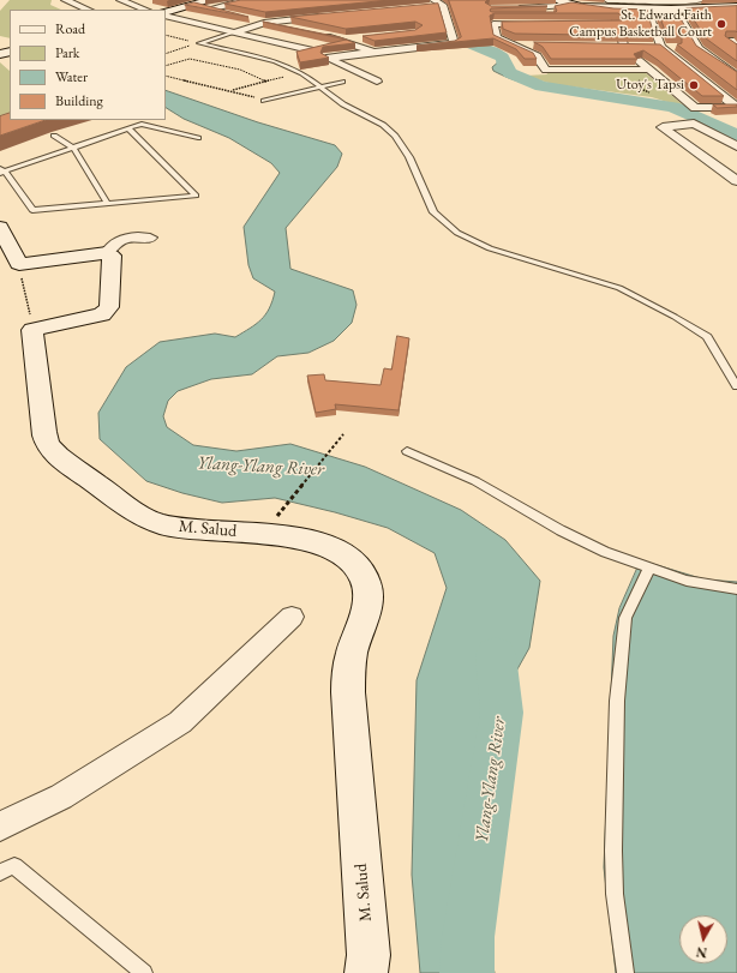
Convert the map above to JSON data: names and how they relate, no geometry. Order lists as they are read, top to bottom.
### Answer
{
  "streets": {
    "street": ["M. Salud"]
  },
  "water": ["Ylang-Ylang River"],
  "places": ["St. Edward Faith Campus Basketball Court", "Utoy's Tapsi"],
  "legend": [
    "Road",
    "Park",
    "Water",
    "Building"
  ],
  "north": "bottom"
}
